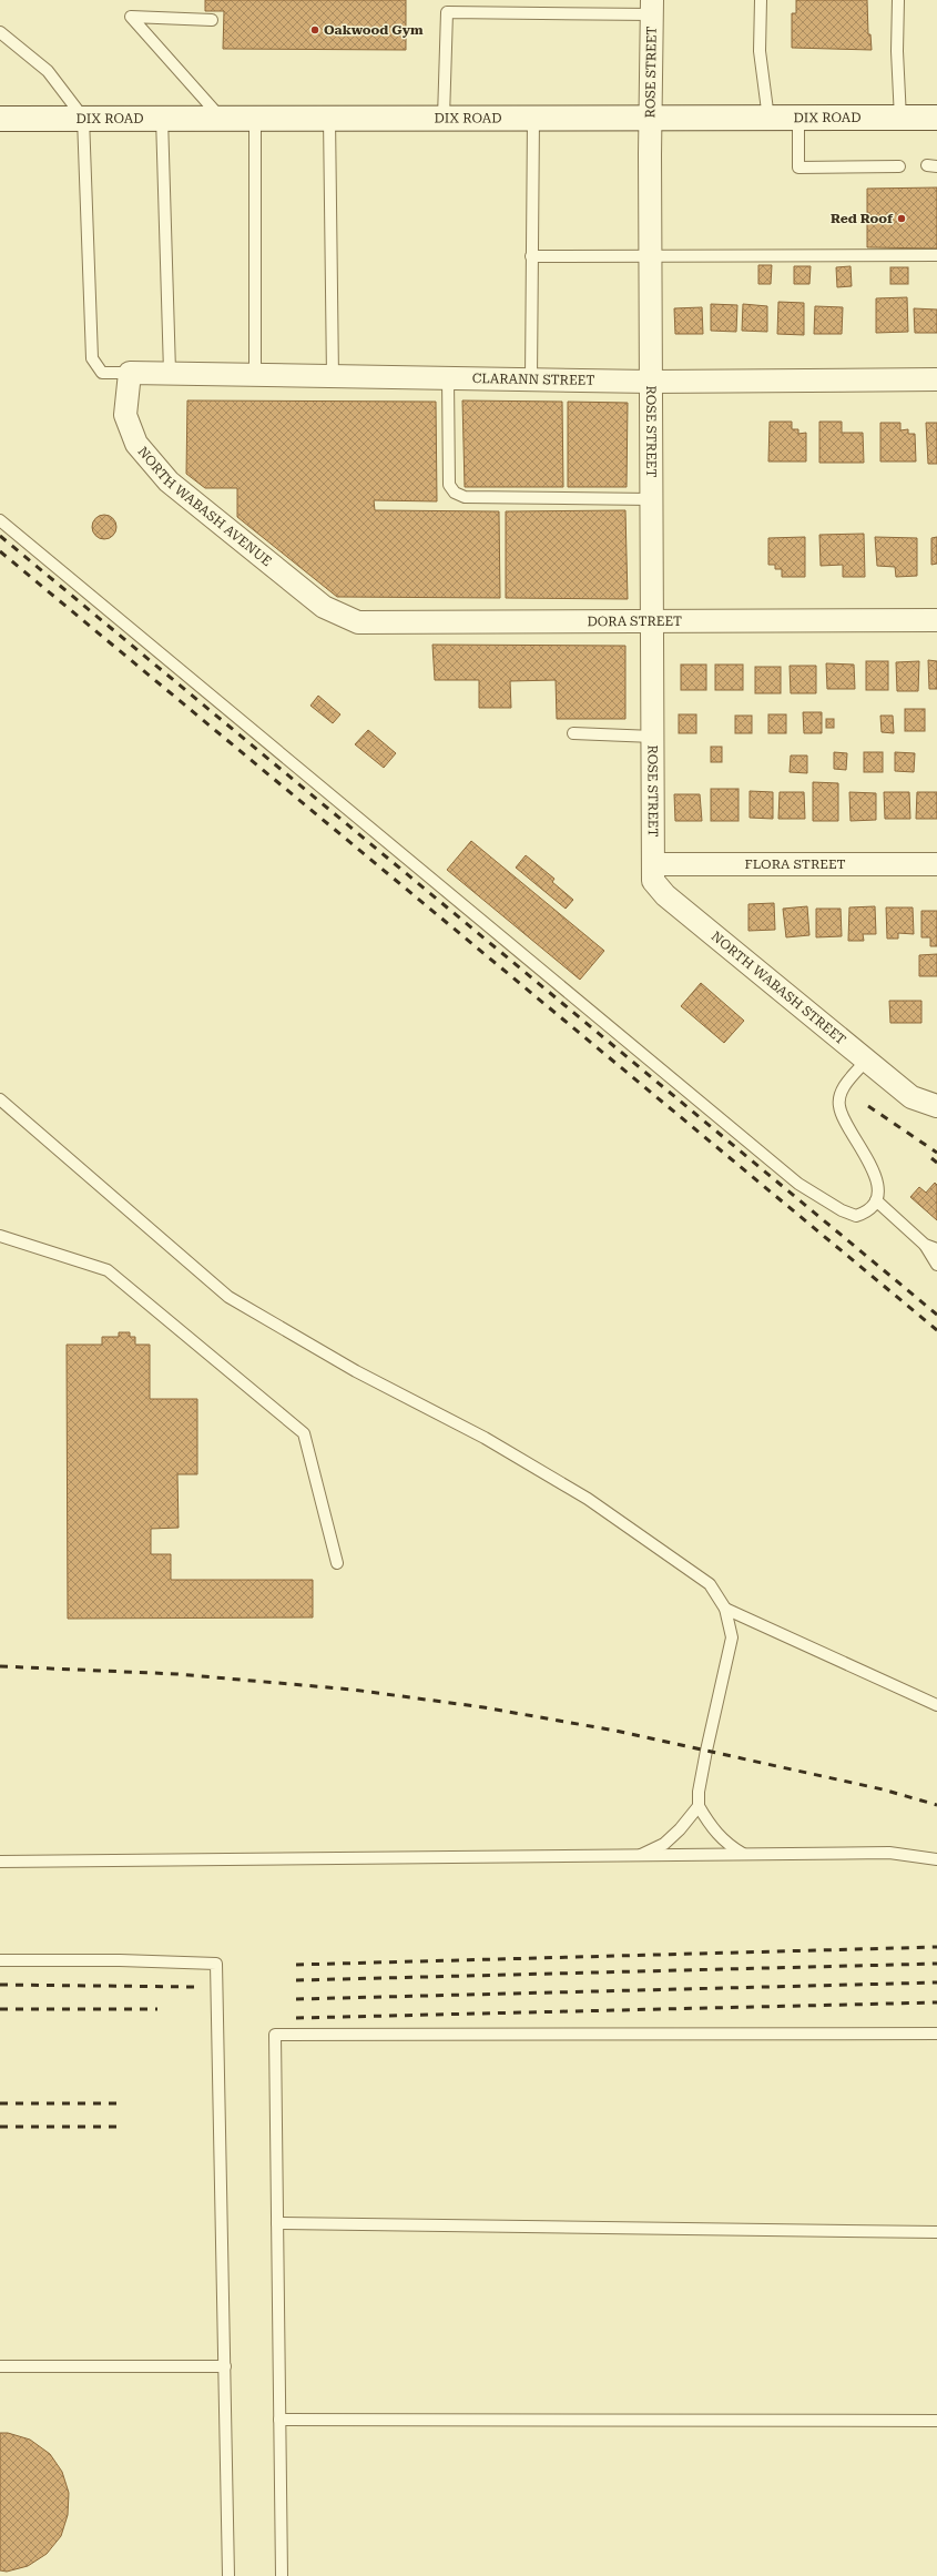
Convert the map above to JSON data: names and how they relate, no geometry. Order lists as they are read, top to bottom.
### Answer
{
  "streets": {
    "main road": ["DIX ROAD"],
    "street": [
      "ROSE STREET",
      "CLARANN STREET",
      "NORTH WABASH AVENUE",
      "DORA STREET",
      "FLORA STREET",
      "NORTH WABASH STREET"
    ]
  },
  "crossings": [
    ["ROSE STREET", "DIX ROAD"],
    ["ROSE STREET", "CLARANN STREET"],
    ["ROSE STREET", "DORA STREET"],
    ["ROSE STREET", "FLORA STREET"],
    ["ROSE STREET", "NORTH WABASH STREET"],
    ["CLARANN STREET", "NORTH WABASH AVENUE"],
    ["NORTH WABASH AVENUE", "DORA STREET"],
    ["FLORA STREET", "NORTH WABASH STREET"]
  ],
  "places": ["Oakwood Gym", "Red Roof"]
}
